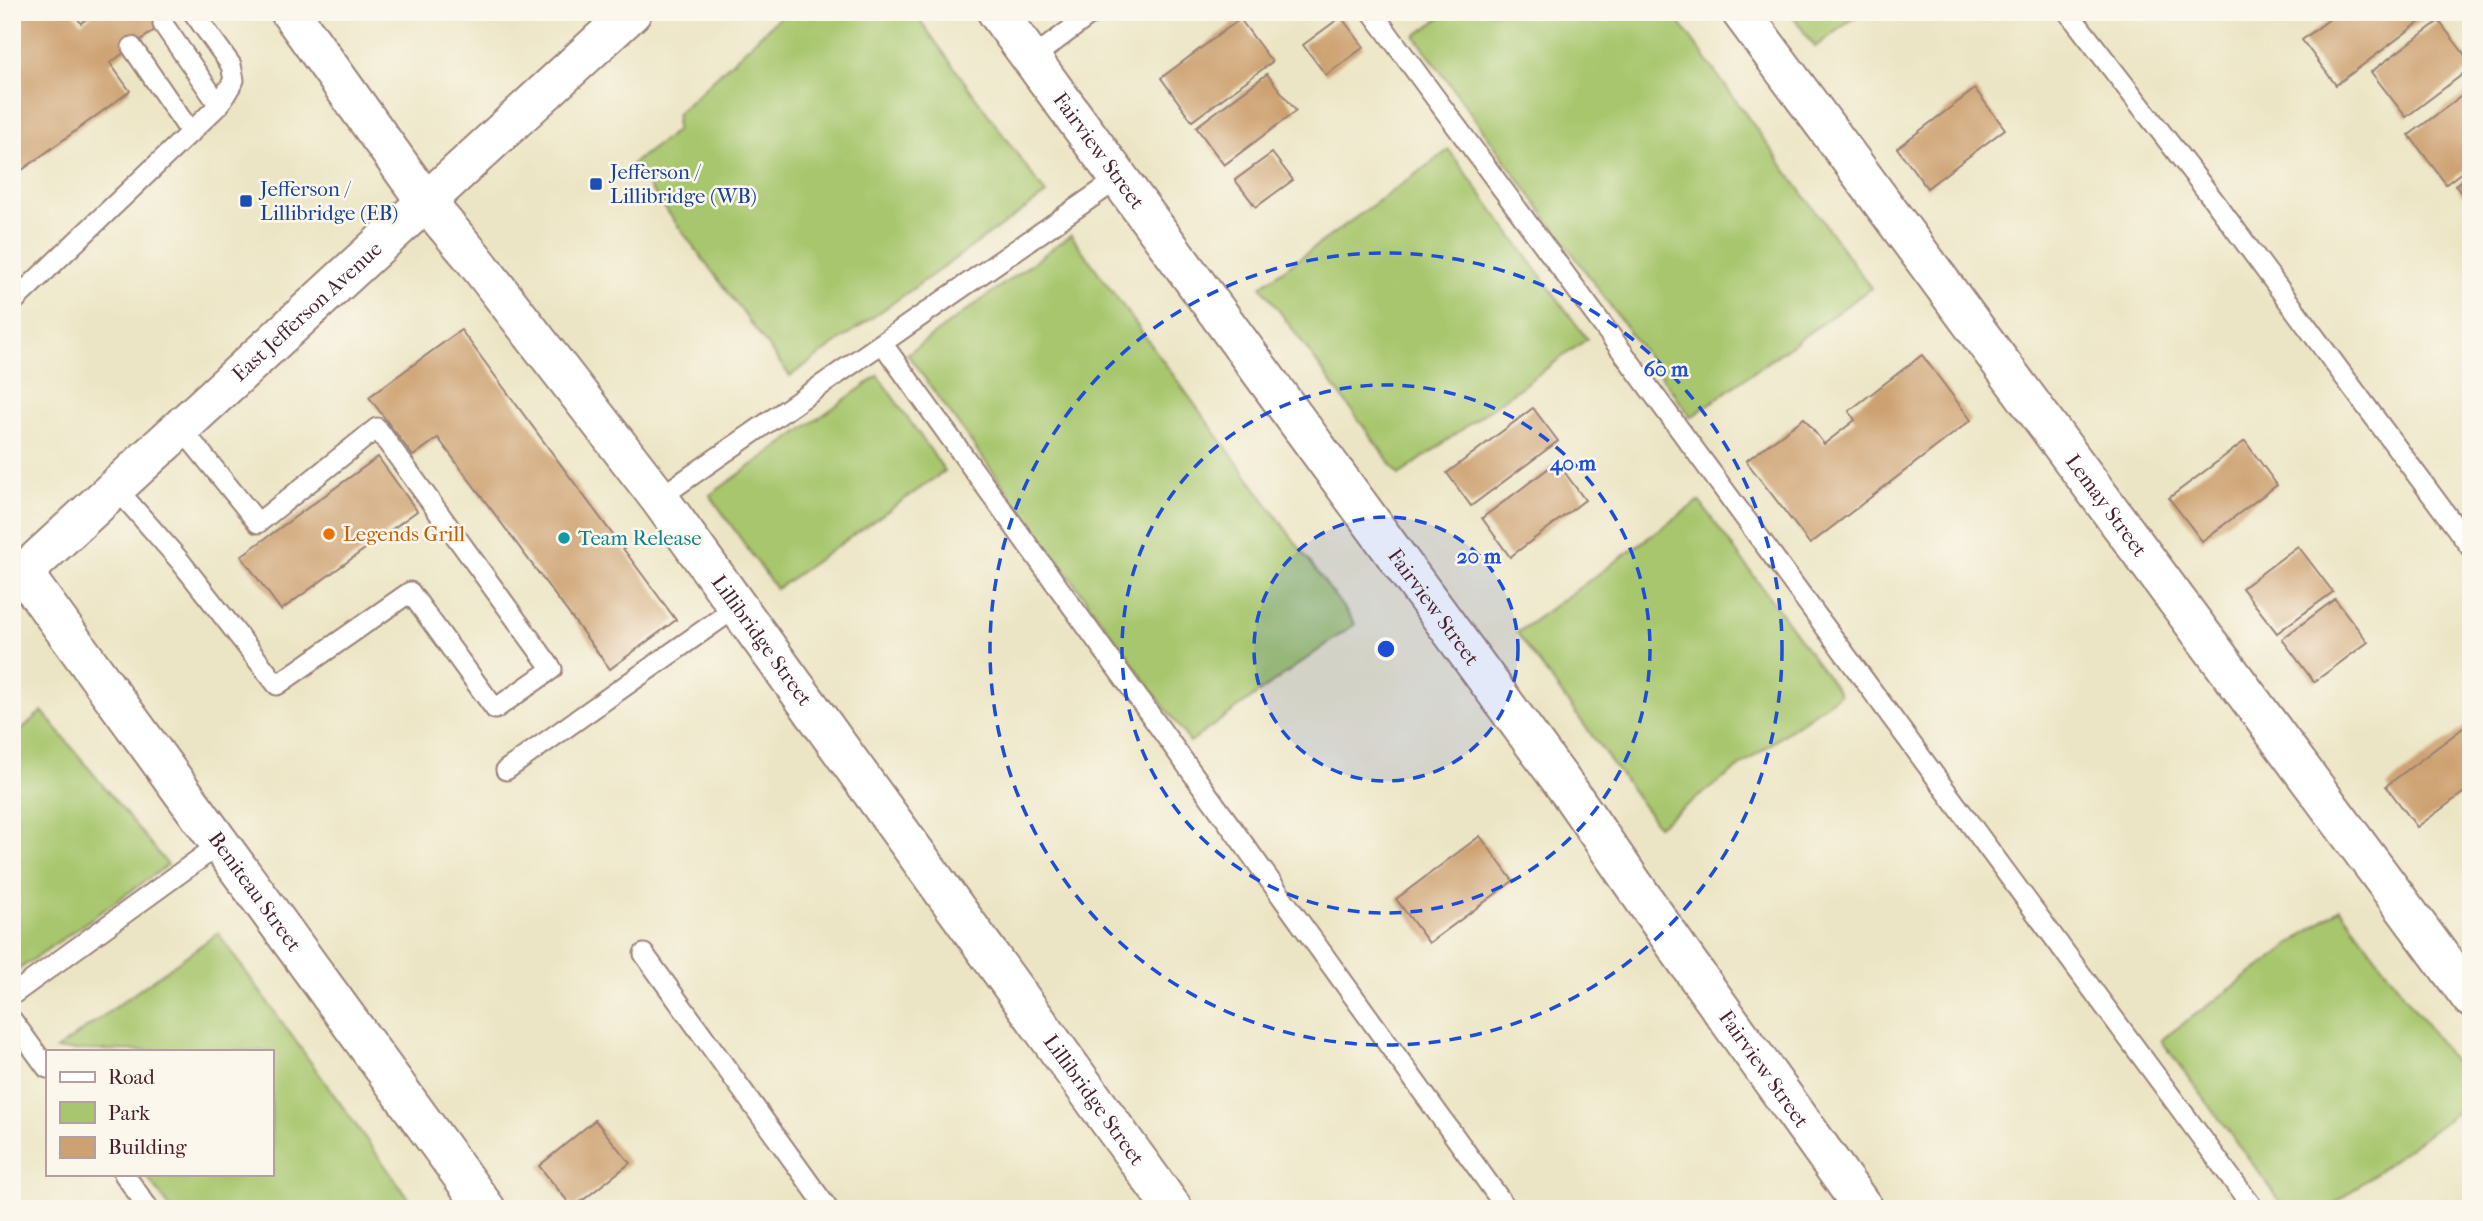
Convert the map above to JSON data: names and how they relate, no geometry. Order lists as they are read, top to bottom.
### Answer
{
  "streets": {
    "street": [
      "Fairview Street",
      "East Jefferson Avenue",
      "Lemay Street",
      "Lillibridge Street",
      "Beniteau Street"
    ]
  },
  "crossings": [
    ["East Jefferson Avenue", "Lillibridge Street"],
    ["East Jefferson Avenue", "Beniteau Street"]
  ],
  "places": {
    "transit": ["Jefferson / Lillibridge (WB)", "Jefferson / Lillibridge (EB)"],
    "other": ["Legends Grill", "Team Release"]
  },
  "legend": ["Road", "Park", "Building"],
  "rings": ["60 m", "40 m", "20 m"]
}
